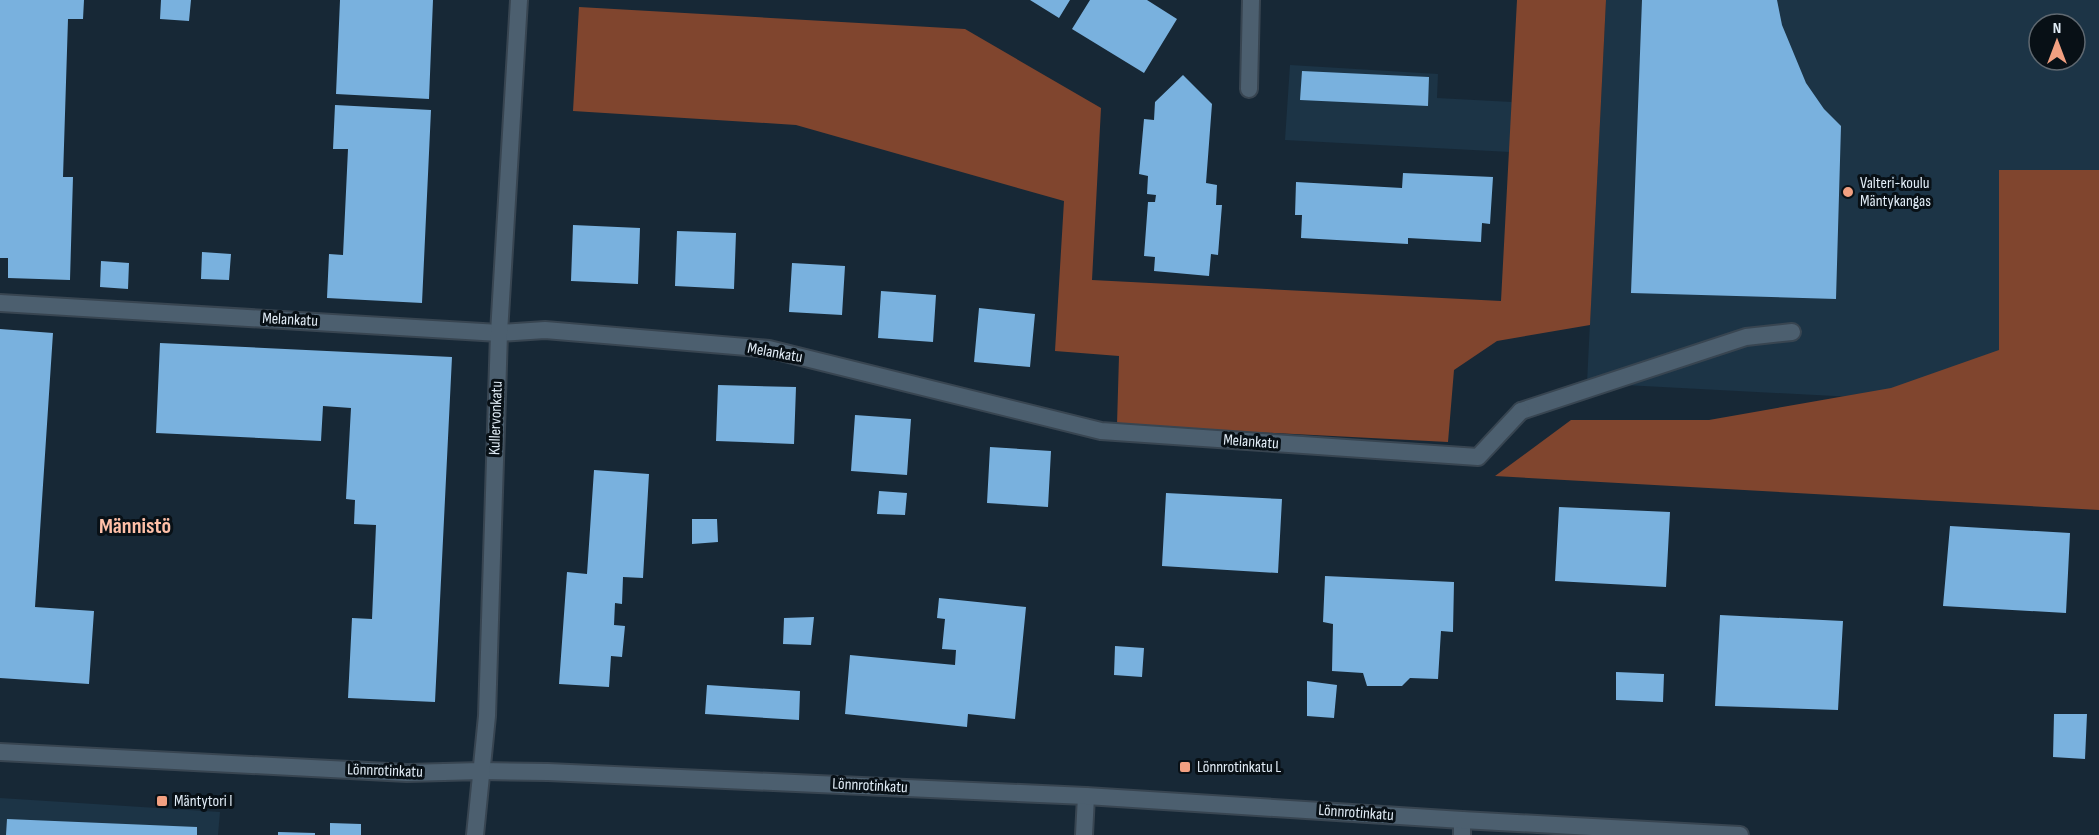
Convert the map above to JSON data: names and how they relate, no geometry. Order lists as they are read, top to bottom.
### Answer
{
  "streets": {
    "street": ["Melankatu", "Kullervonkatu", "Lönnrotinkatu"]
  },
  "crossings": [
    ["Melankatu", "Kullervonkatu"],
    ["Kullervonkatu", "Lönnrotinkatu"]
  ],
  "districts": ["Männistö"],
  "places": {
    "other": ["Valteri-koulu Mäntykangas"],
    "transit": ["Lönnrotinkatu L", "Mäntytori I"]
  },
  "north": "top"
}
